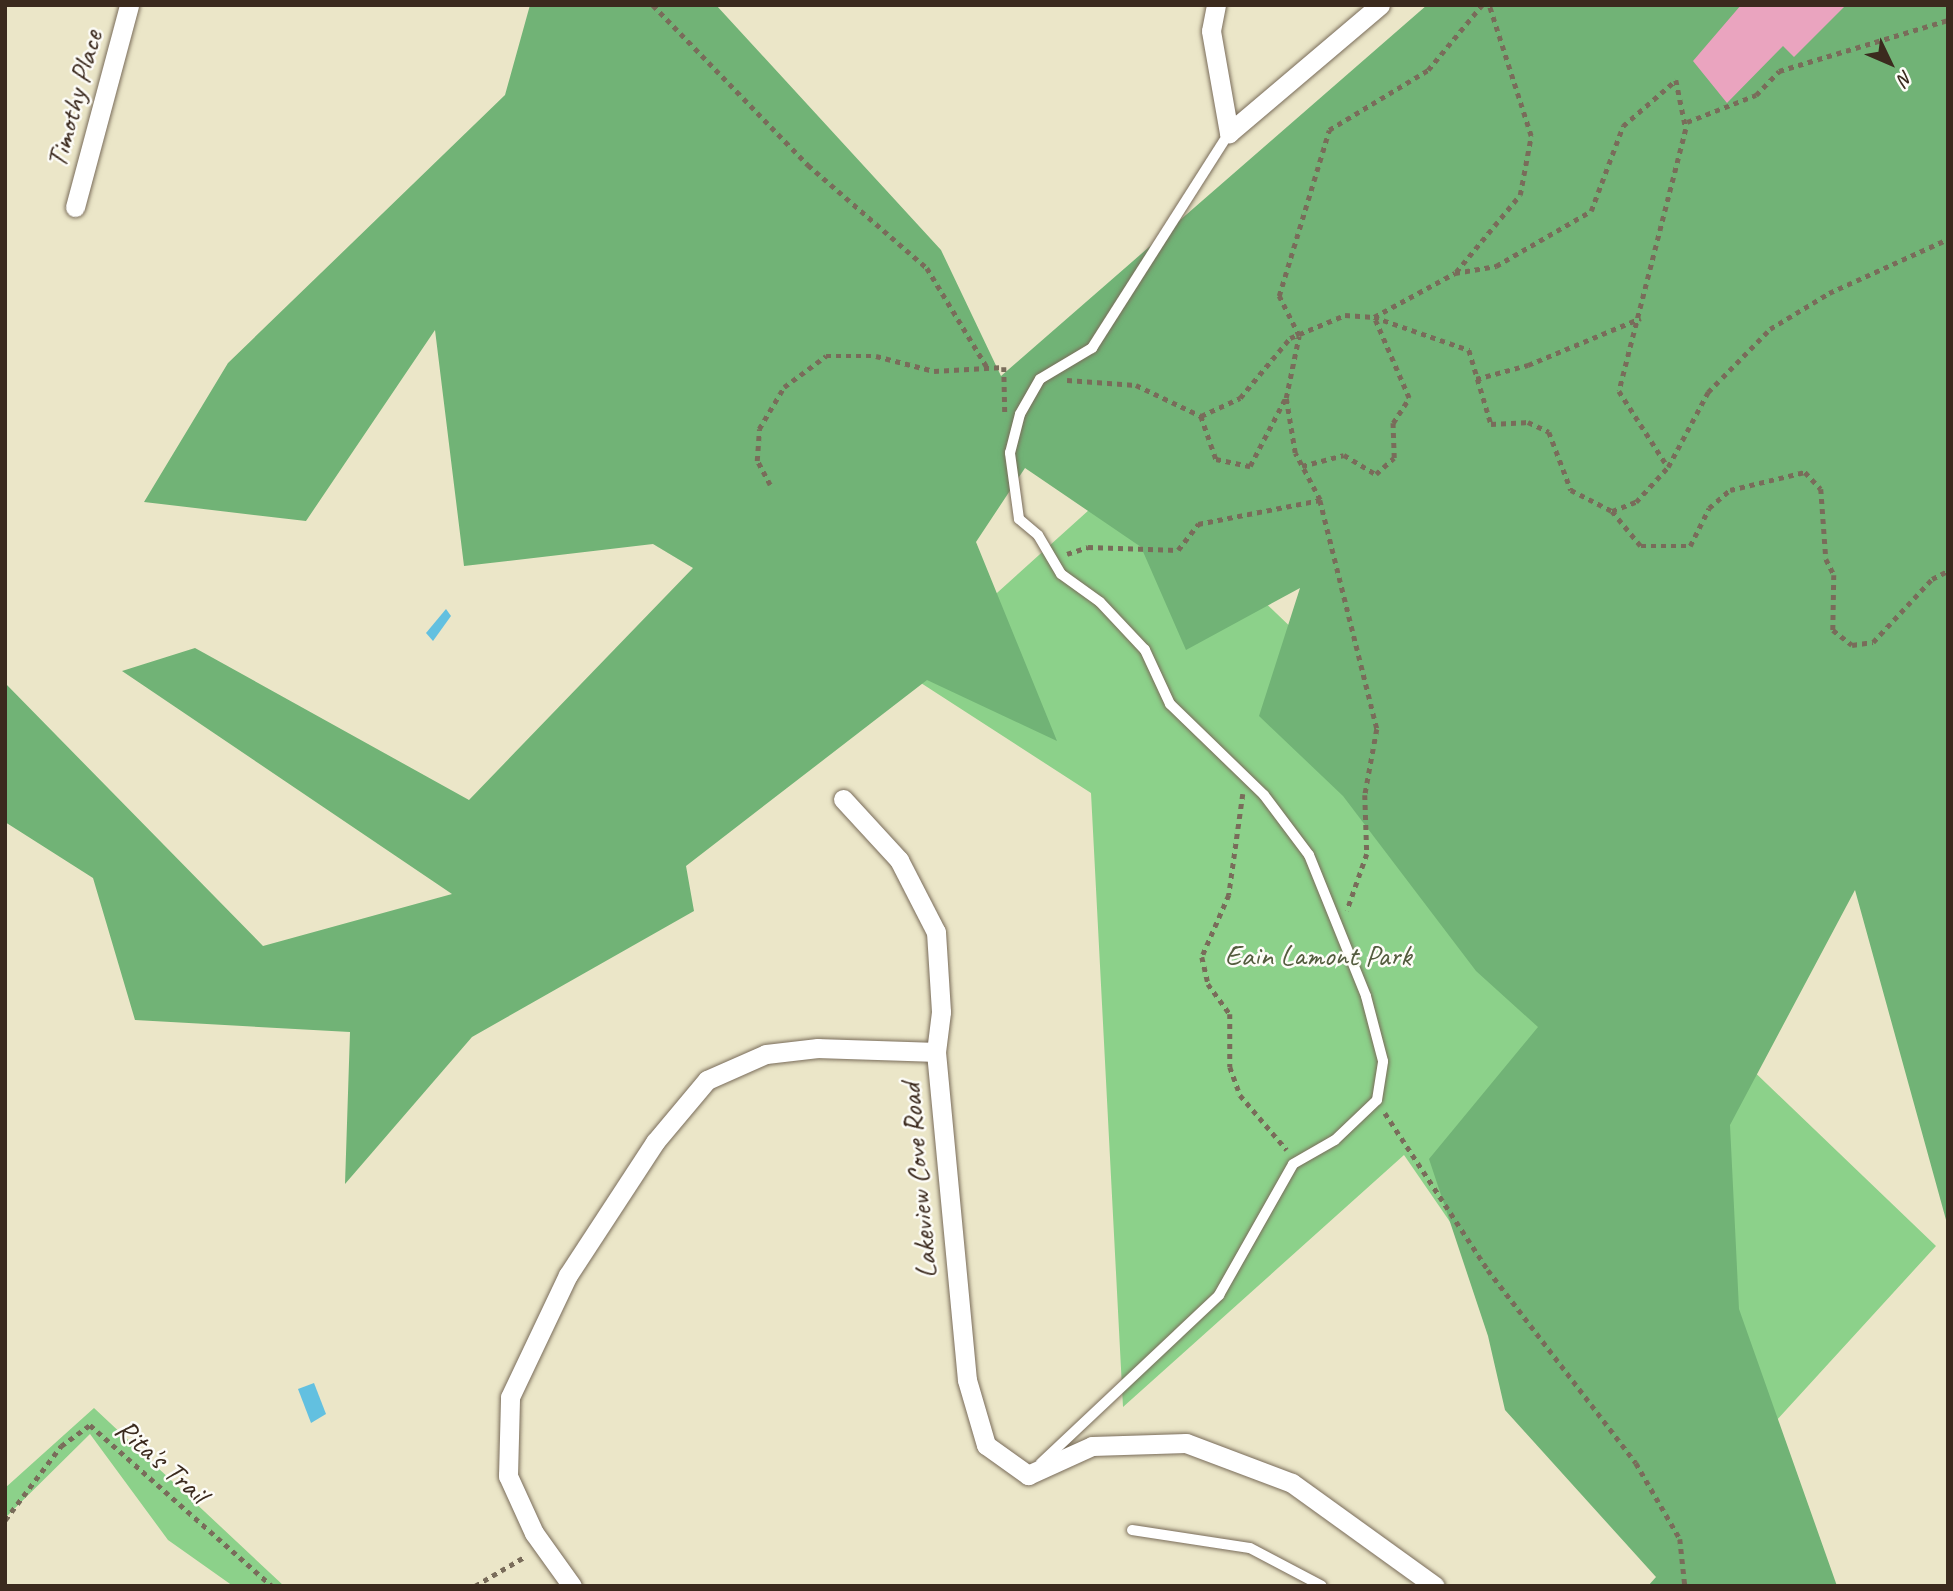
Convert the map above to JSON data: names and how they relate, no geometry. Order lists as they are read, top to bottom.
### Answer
{
  "streets": {
    "street": ["Timothy Place", "Lakeview Cove Road"],
    "path": ["Rita's Trail"]
  },
  "parks": ["Eain Lamont Park"],
  "north": "bottom right"
}
